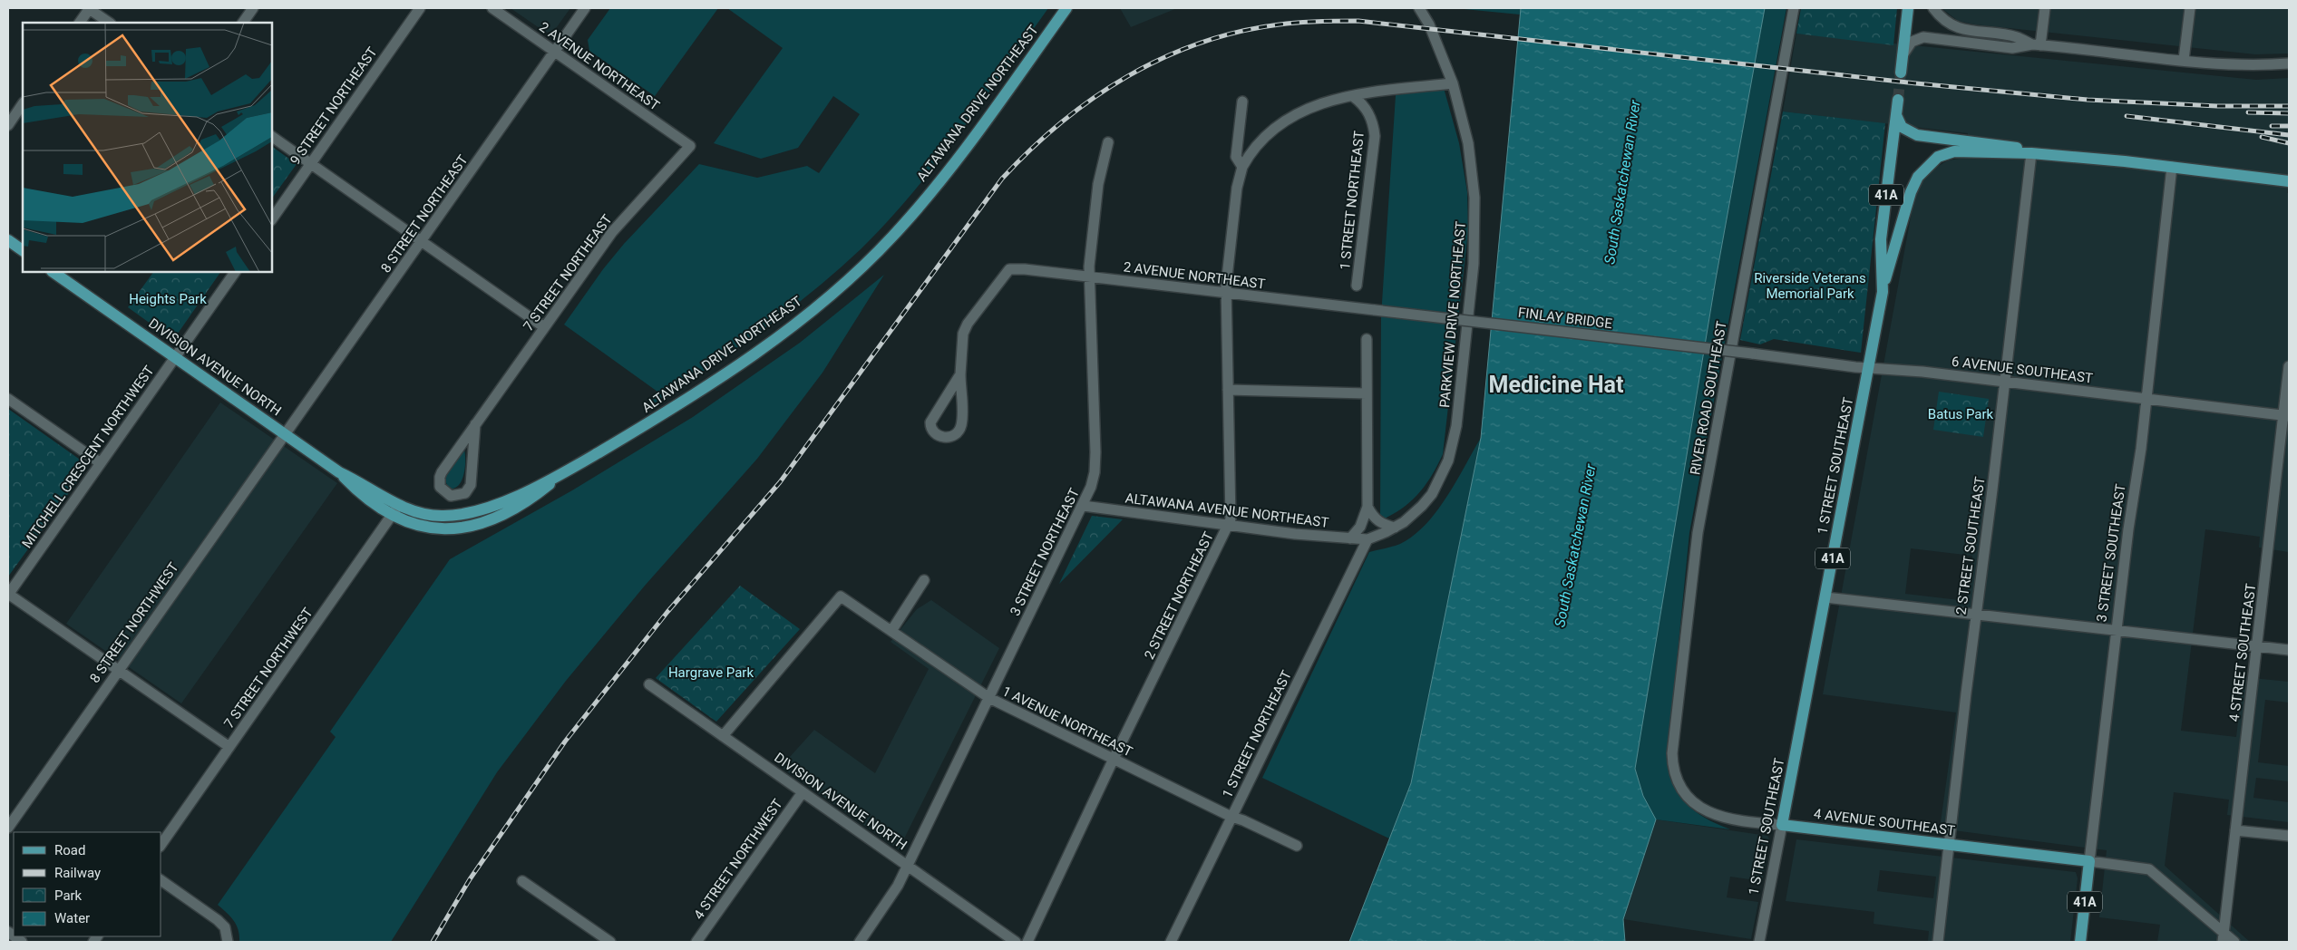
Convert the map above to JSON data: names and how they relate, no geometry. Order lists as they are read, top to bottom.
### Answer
{
  "streets": {
    "main road": [
      "ALTAWANA DRIVE NORTHEAST",
      "41A",
      "DIVISION AVENUE NORTH",
      "1 STREET SOUTHEAST",
      "3 STREET SOUTHEAST",
      "4 AVENUE SOUTHEAST"
    ],
    "street": [
      "2 AVENUE NORTHEAST",
      "9 STREET NORTHEAST",
      "1 STREET NORTHEAST",
      "8 STREET NORTHEAST",
      "7 STREET NORTHEAST",
      "PARKVIEW DRIVE NORTHEAST",
      "FINLAY BRIDGE",
      "6 AVENUE SOUTHEAST",
      "RIVER ROAD SOUTHEAST",
      "MITCHELL CRESCENT NORTHWEST",
      "ALTAWANA AVENUE NORTHEAST",
      "2 STREET SOUTHEAST",
      "3 STREET NORTHEAST",
      "2 STREET NORTHEAST",
      "8 STREET NORTHWEST",
      "4 STREET SOUTHEAST",
      "7 STREET NORTHWEST",
      "1 AVENUE NORTHEAST",
      "4 STREET NORTHWEST"
    ]
  },
  "crossings": [
    ["2 AVENUE NORTHEAST", "8 STREET NORTHEAST"],
    ["2 AVENUE NORTHEAST", "7 STREET NORTHEAST"],
    ["2 AVENUE NORTHEAST", "FINLAY BRIDGE"],
    ["2 AVENUE NORTHEAST", "3 STREET NORTHEAST"],
    ["2 AVENUE NORTHEAST", "2 STREET NORTHEAST"],
    ["ALTAWANA DRIVE NORTHEAST", "DIVISION AVENUE NORTH"],
    ["1 STREET NORTHEAST", "PARKVIEW DRIVE NORTHEAST"],
    ["1 STREET NORTHEAST", "ALTAWANA AVENUE NORTHEAST"],
    ["1 STREET NORTHEAST", "1 AVENUE NORTHEAST"],
    ["8 STREET NORTHEAST", "DIVISION AVENUE NORTH"],
    ["8 STREET NORTHEAST", "8 STREET NORTHWEST"],
    ["PARKVIEW DRIVE NORTHEAST", "ALTAWANA AVENUE NORTHEAST"],
    ["FINLAY BRIDGE", "6 AVENUE SOUTHEAST"],
    ["DIVISION AVENUE NORTH", "MITCHELL CRESCENT NORTHWEST"],
    ["DIVISION AVENUE NORTH", "3 STREET NORTHEAST"],
    ["DIVISION AVENUE NORTH", "8 STREET NORTHWEST"],
    ["DIVISION AVENUE NORTH", "7 STREET NORTHWEST"],
    ["DIVISION AVENUE NORTH", "1 AVENUE NORTHEAST"],
    ["DIVISION AVENUE NORTH", "4 STREET NORTHWEST"],
    ["6 AVENUE SOUTHEAST", "1 STREET SOUTHEAST"],
    ["6 AVENUE SOUTHEAST", "2 STREET SOUTHEAST"],
    ["6 AVENUE SOUTHEAST", "3 STREET SOUTHEAST"],
    ["6 AVENUE SOUTHEAST", "4 STREET SOUTHEAST"],
    ["RIVER ROAD SOUTHEAST", "4 AVENUE SOUTHEAST"],
    ["1 STREET SOUTHEAST", "4 AVENUE SOUTHEAST"],
    ["ALTAWANA AVENUE NORTHEAST", "3 STREET NORTHEAST"],
    ["ALTAWANA AVENUE NORTHEAST", "2 STREET NORTHEAST"],
    ["2 STREET SOUTHEAST", "4 AVENUE SOUTHEAST"],
    ["3 STREET NORTHEAST", "1 AVENUE NORTHEAST"],
    ["3 STREET SOUTHEAST", "4 AVENUE SOUTHEAST"],
    ["2 STREET NORTHEAST", "1 AVENUE NORTHEAST"]
  ],
  "districts": ["Medicine Hat"],
  "water": ["South Saskatchewan River"],
  "parks": [
    "Riverside Veterans Memorial Park",
    "Heights Park",
    "Batus Park",
    "Hargrave Park"
  ],
  "legend": [
    "Road",
    "Railway",
    "Park",
    "Water"
  ]
}
